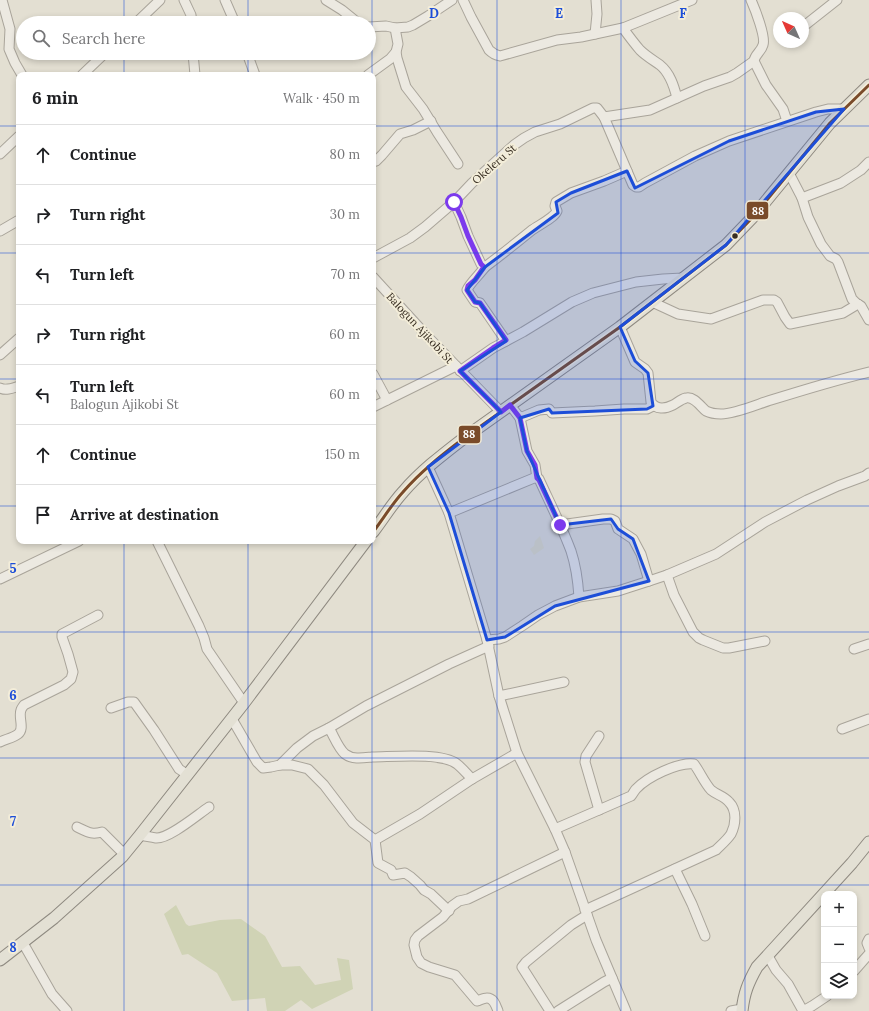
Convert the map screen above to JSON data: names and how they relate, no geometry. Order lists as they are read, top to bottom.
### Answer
{
  "streets": {
    "street": ["Okeleru St", "Balogun Ajikobi St"]
  },
  "lines": ["transit line 88"],
  "north": "top left",
  "page": {
    "search": "Search here",
    "heading": ["6 min", "Walk · 450 m"],
    "list": [
      ["Continue", "80 m"],
      ["Turn right", "30 m"],
      ["Turn left", "70 m"],
      ["Turn right", "60 m"],
      ["Turn left", "Balogun Ajikobi St", "60 m"],
      ["Continue", "150 m"],
      "Arrive at destination"
    ],
    "map_buttons": ["+", "−"]
  },
  "grid": {
    "columns": ["D", "E", "F"],
    "rows": [
      "5",
      "6",
      "7",
      "8"
    ]
  }
}
